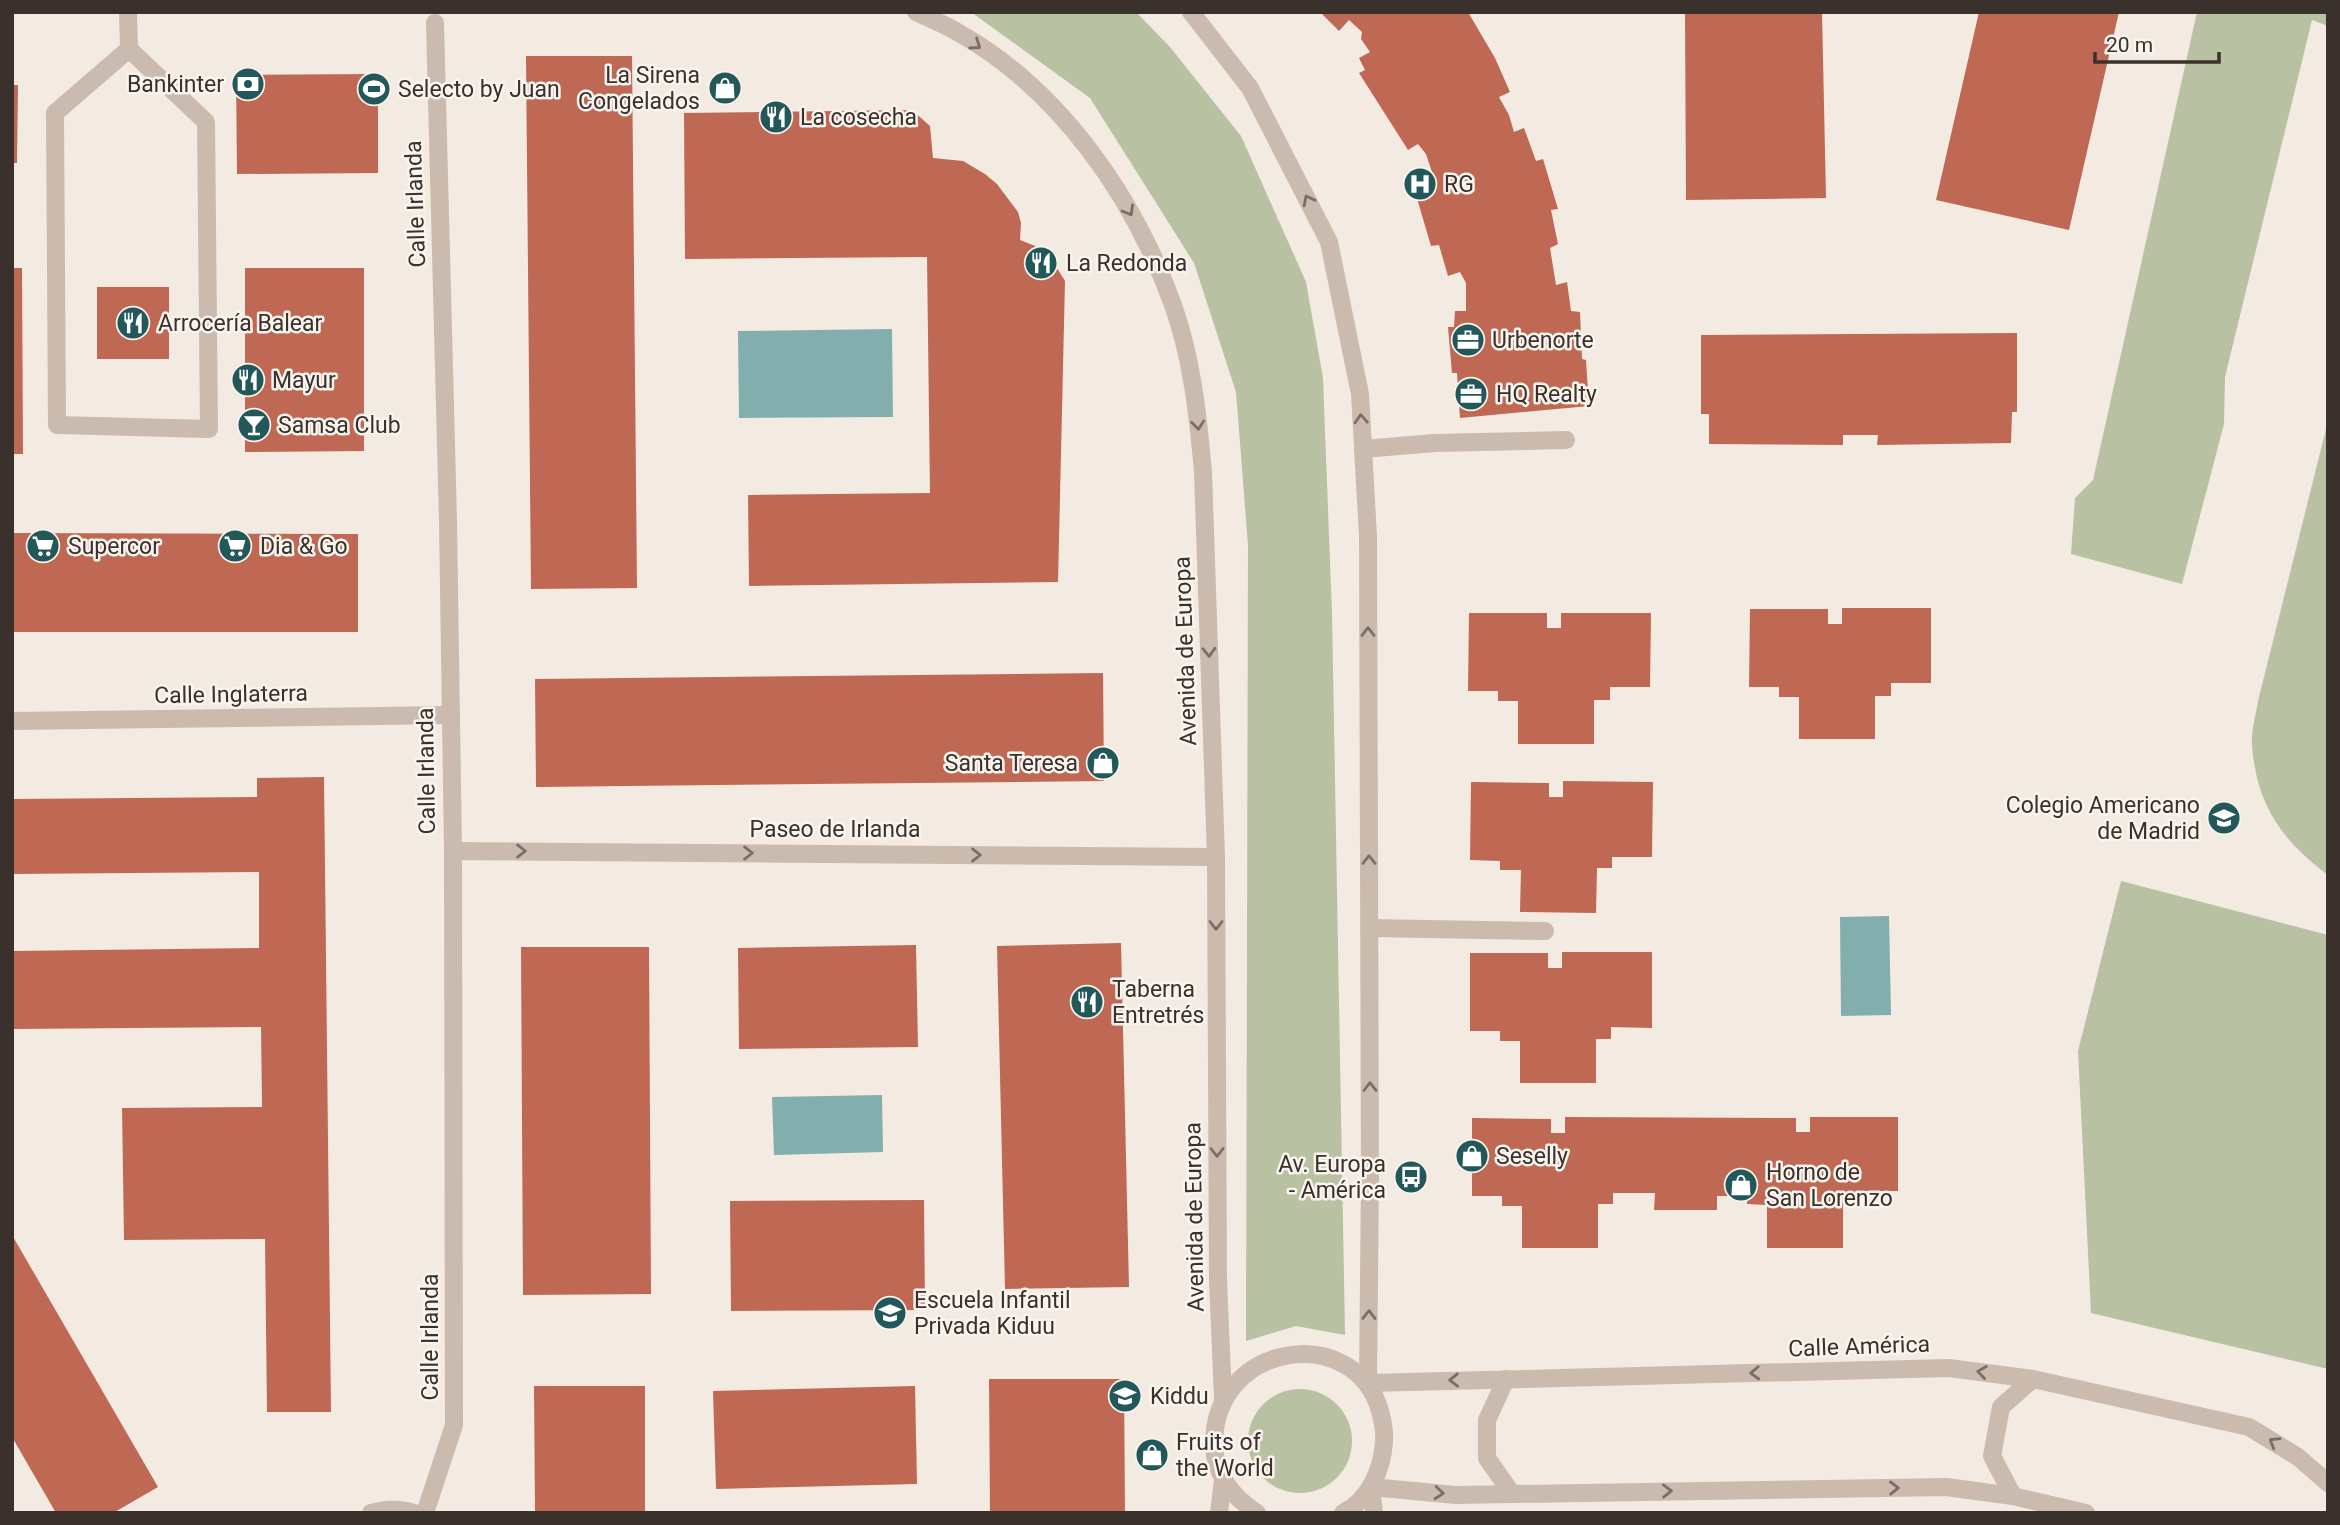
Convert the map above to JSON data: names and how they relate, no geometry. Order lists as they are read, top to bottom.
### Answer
{
  "streets": {
    "street": [
      "Calle Irlanda",
      "Avenida de Europa",
      "Calle Inglaterra",
      "Paseo de Irlanda",
      "Calle América"
    ]
  },
  "crossings": [
    ["Calle Irlanda", "Calle Inglaterra"],
    ["Calle Irlanda", "Paseo de Irlanda"],
    ["Avenida de Europa", "Paseo de Irlanda"]
  ],
  "one_way": ["Paseo de Irlanda"],
  "places": {
    "bank": ["Bankinter"],
    "shop": [
      "La Sirena Congelados",
      "Santa Teresa",
      "Seselly",
      "Horno de San Lorenzo",
      "Fruits of the World"
    ],
    "sports": ["Selecto by Juan"],
    "restaurant": [
      "La cosecha",
      "La Redonda",
      "Arrocería Balear",
      "Mayur",
      "Taberna Entretrés"
    ],
    "hospital": ["RG"],
    "office": ["Urbenorte", "HQ Realty"],
    "bar": ["Samsa Club"],
    "supermarket": ["Supercor", "Dia & Go"],
    "school or university": ["Colegio Americano de Madrid", "Escuela Infantil Privada Kiduu", "Kiddu"],
    "bus stop": ["Av. Europa - América"]
  },
  "scale_bar": "20 m"
}
